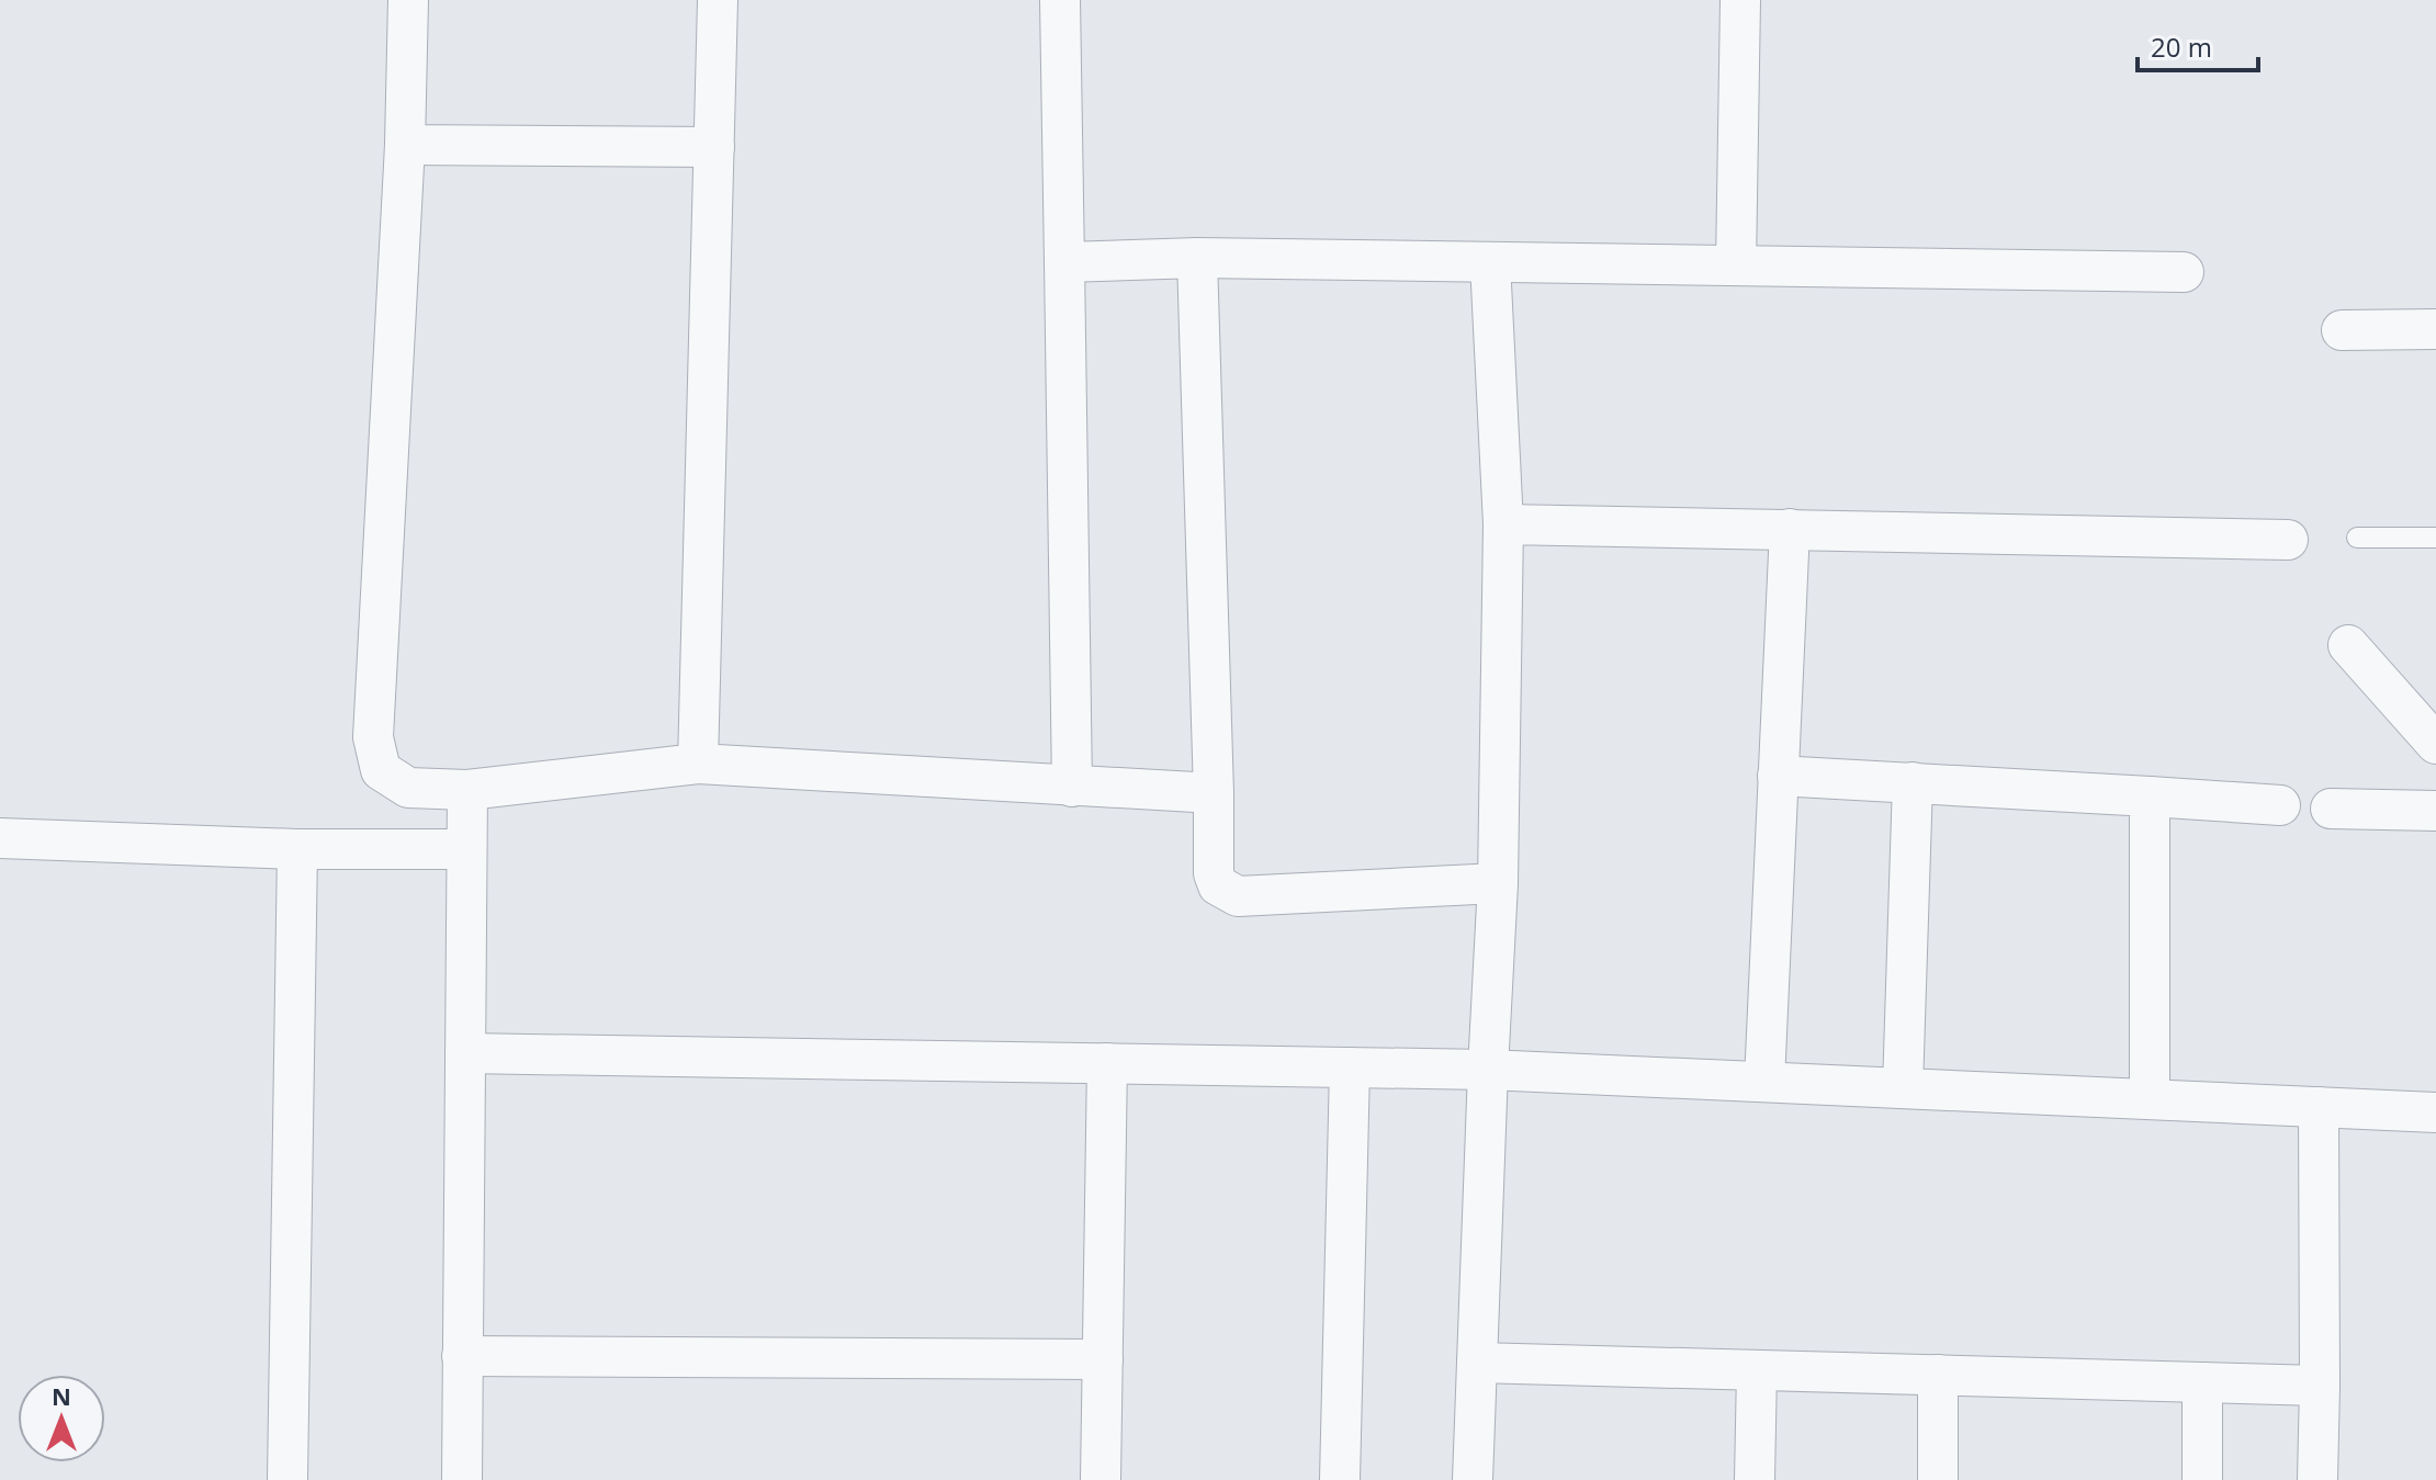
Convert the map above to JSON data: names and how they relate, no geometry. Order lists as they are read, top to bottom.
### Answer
{
  "scale_bar": "20 m",
  "north": "top"
}
